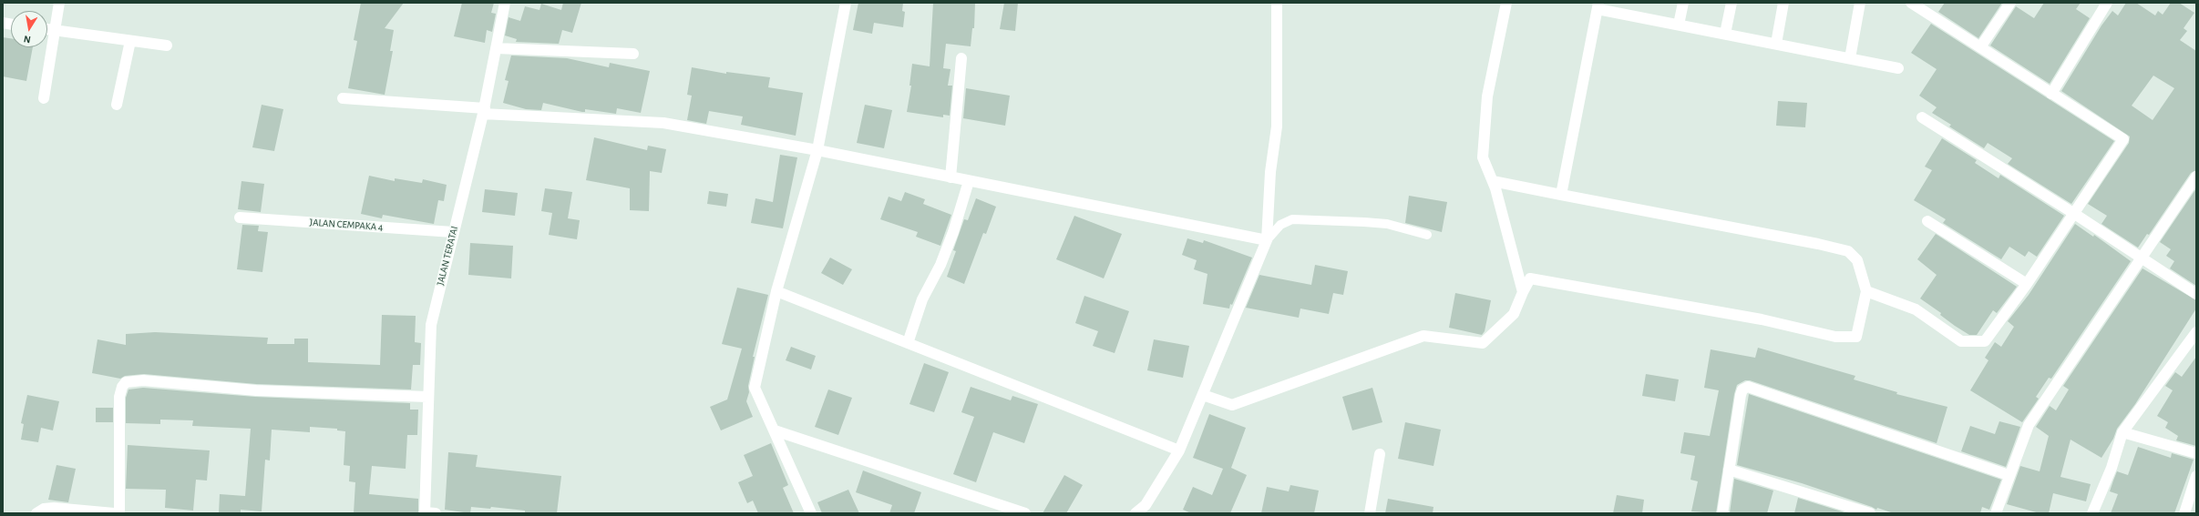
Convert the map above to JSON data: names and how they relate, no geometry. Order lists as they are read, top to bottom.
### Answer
{
  "streets": {
    "street": ["JALAN CEMPAKA 4", "JALAN TERATAI"]
  },
  "crossings": [
    ["JALAN CEMPAKA 4", "JALAN TERATAI"]
  ],
  "north": "bottom"
}
